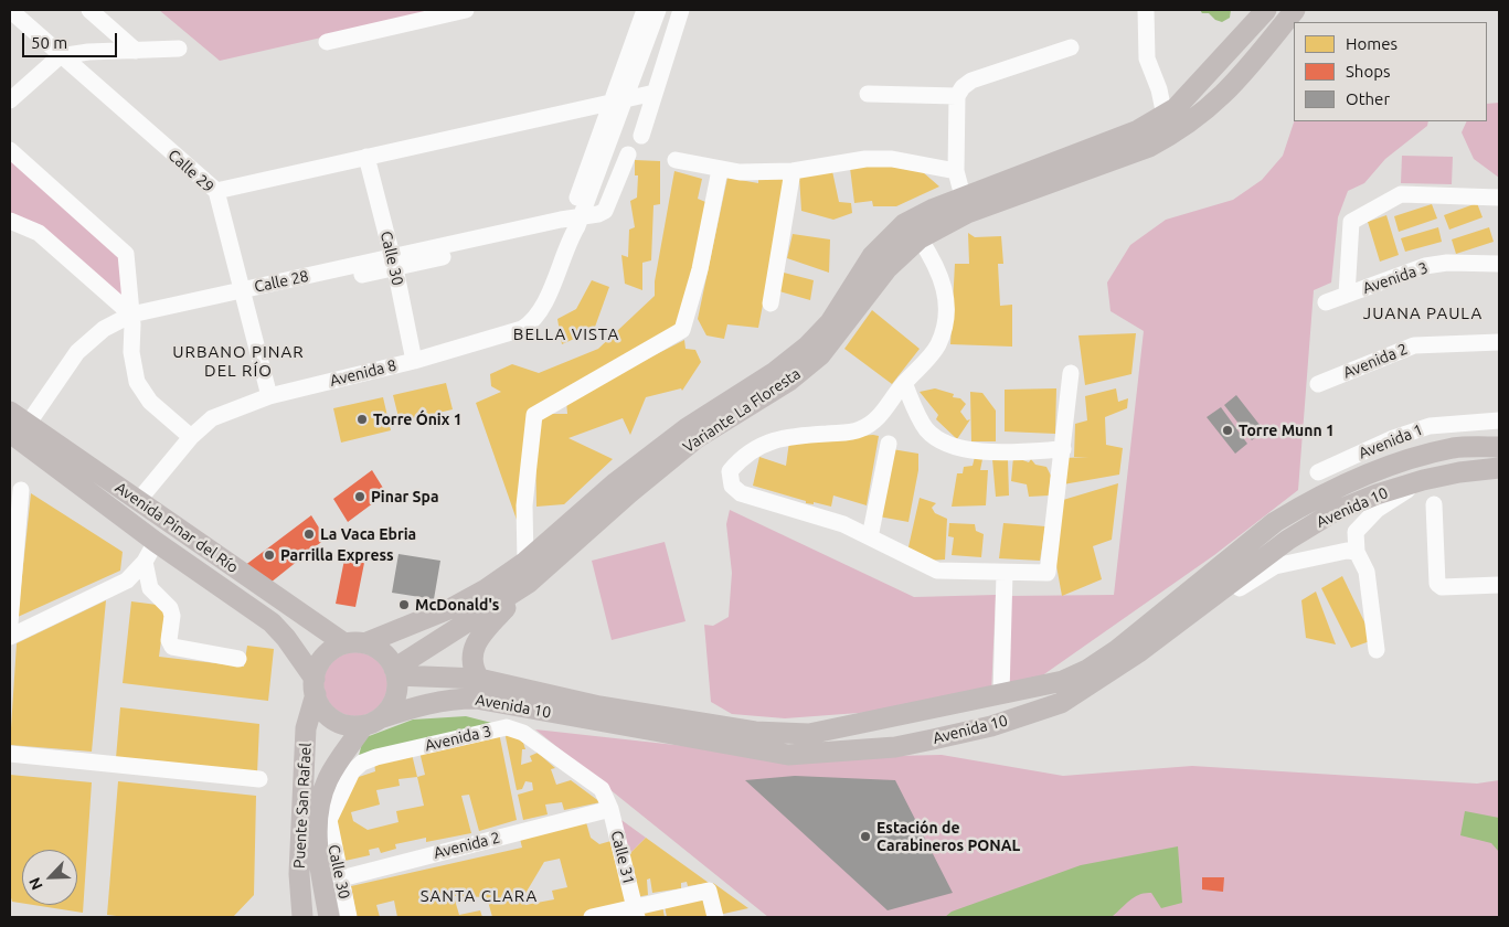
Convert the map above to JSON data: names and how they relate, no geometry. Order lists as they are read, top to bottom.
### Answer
{
  "streets": {
    "main road": [
      "Variante La Floresta",
      "Avenida 10",
      "Avenida Pinar del Río",
      "Puente San Rafael"
    ],
    "street": [
      "Calle 29",
      "Calle 30",
      "Avenida 3",
      "Calle 28",
      "Avenida 2",
      "Avenida 8",
      "Avenida 1",
      "Calle 31"
    ]
  },
  "crossings": [
    ["Calle 29", "Calle 28"],
    ["Calle 29", "Avenida 8"],
    ["Calle 30", "Avenida 3"],
    ["Calle 30", "Calle 28"],
    ["Calle 30", "Avenida 2"],
    ["Calle 30", "Avenida 8"],
    ["Calle 30", "Puente San Rafael"],
    ["Avenida 3", "Avenida 2"],
    ["Avenida 3", "Calle 31"],
    ["Calle 28", "Avenida 8"],
    ["Calle 28", "Avenida Pinar del Río"],
    ["Avenida 2", "Puente San Rafael"],
    ["Avenida 2", "Calle 31"],
    ["Avenida 8", "Avenida Pinar del Río"],
    ["Variante La Floresta", "Avenida 10"],
    ["Variante La Floresta", "Avenida Pinar del Río"],
    ["Variante La Floresta", "Puente San Rafael"],
    ["Avenida 10", "Avenida Pinar del Río"],
    ["Avenida 10", "Puente San Rafael"],
    ["Avenida Pinar del Río", "Puente San Rafael"]
  ],
  "districts": [
    "JUANA PAULA",
    "BELLA VISTA",
    "URBANO PINAR DEL RÍO",
    "SANTA CLARA"
  ],
  "places": [
    "Torre Ónix 1",
    "Torre Munn 1",
    "Pinar Spa",
    "La Vaca Ebria",
    "Parrilla Express",
    "McDonald's",
    "Estación de Carabineros PONAL"
  ],
  "legend": ["Homes", "Shops", "Other"],
  "scale_bar": "50 m",
  "north": "bottom left"
}
